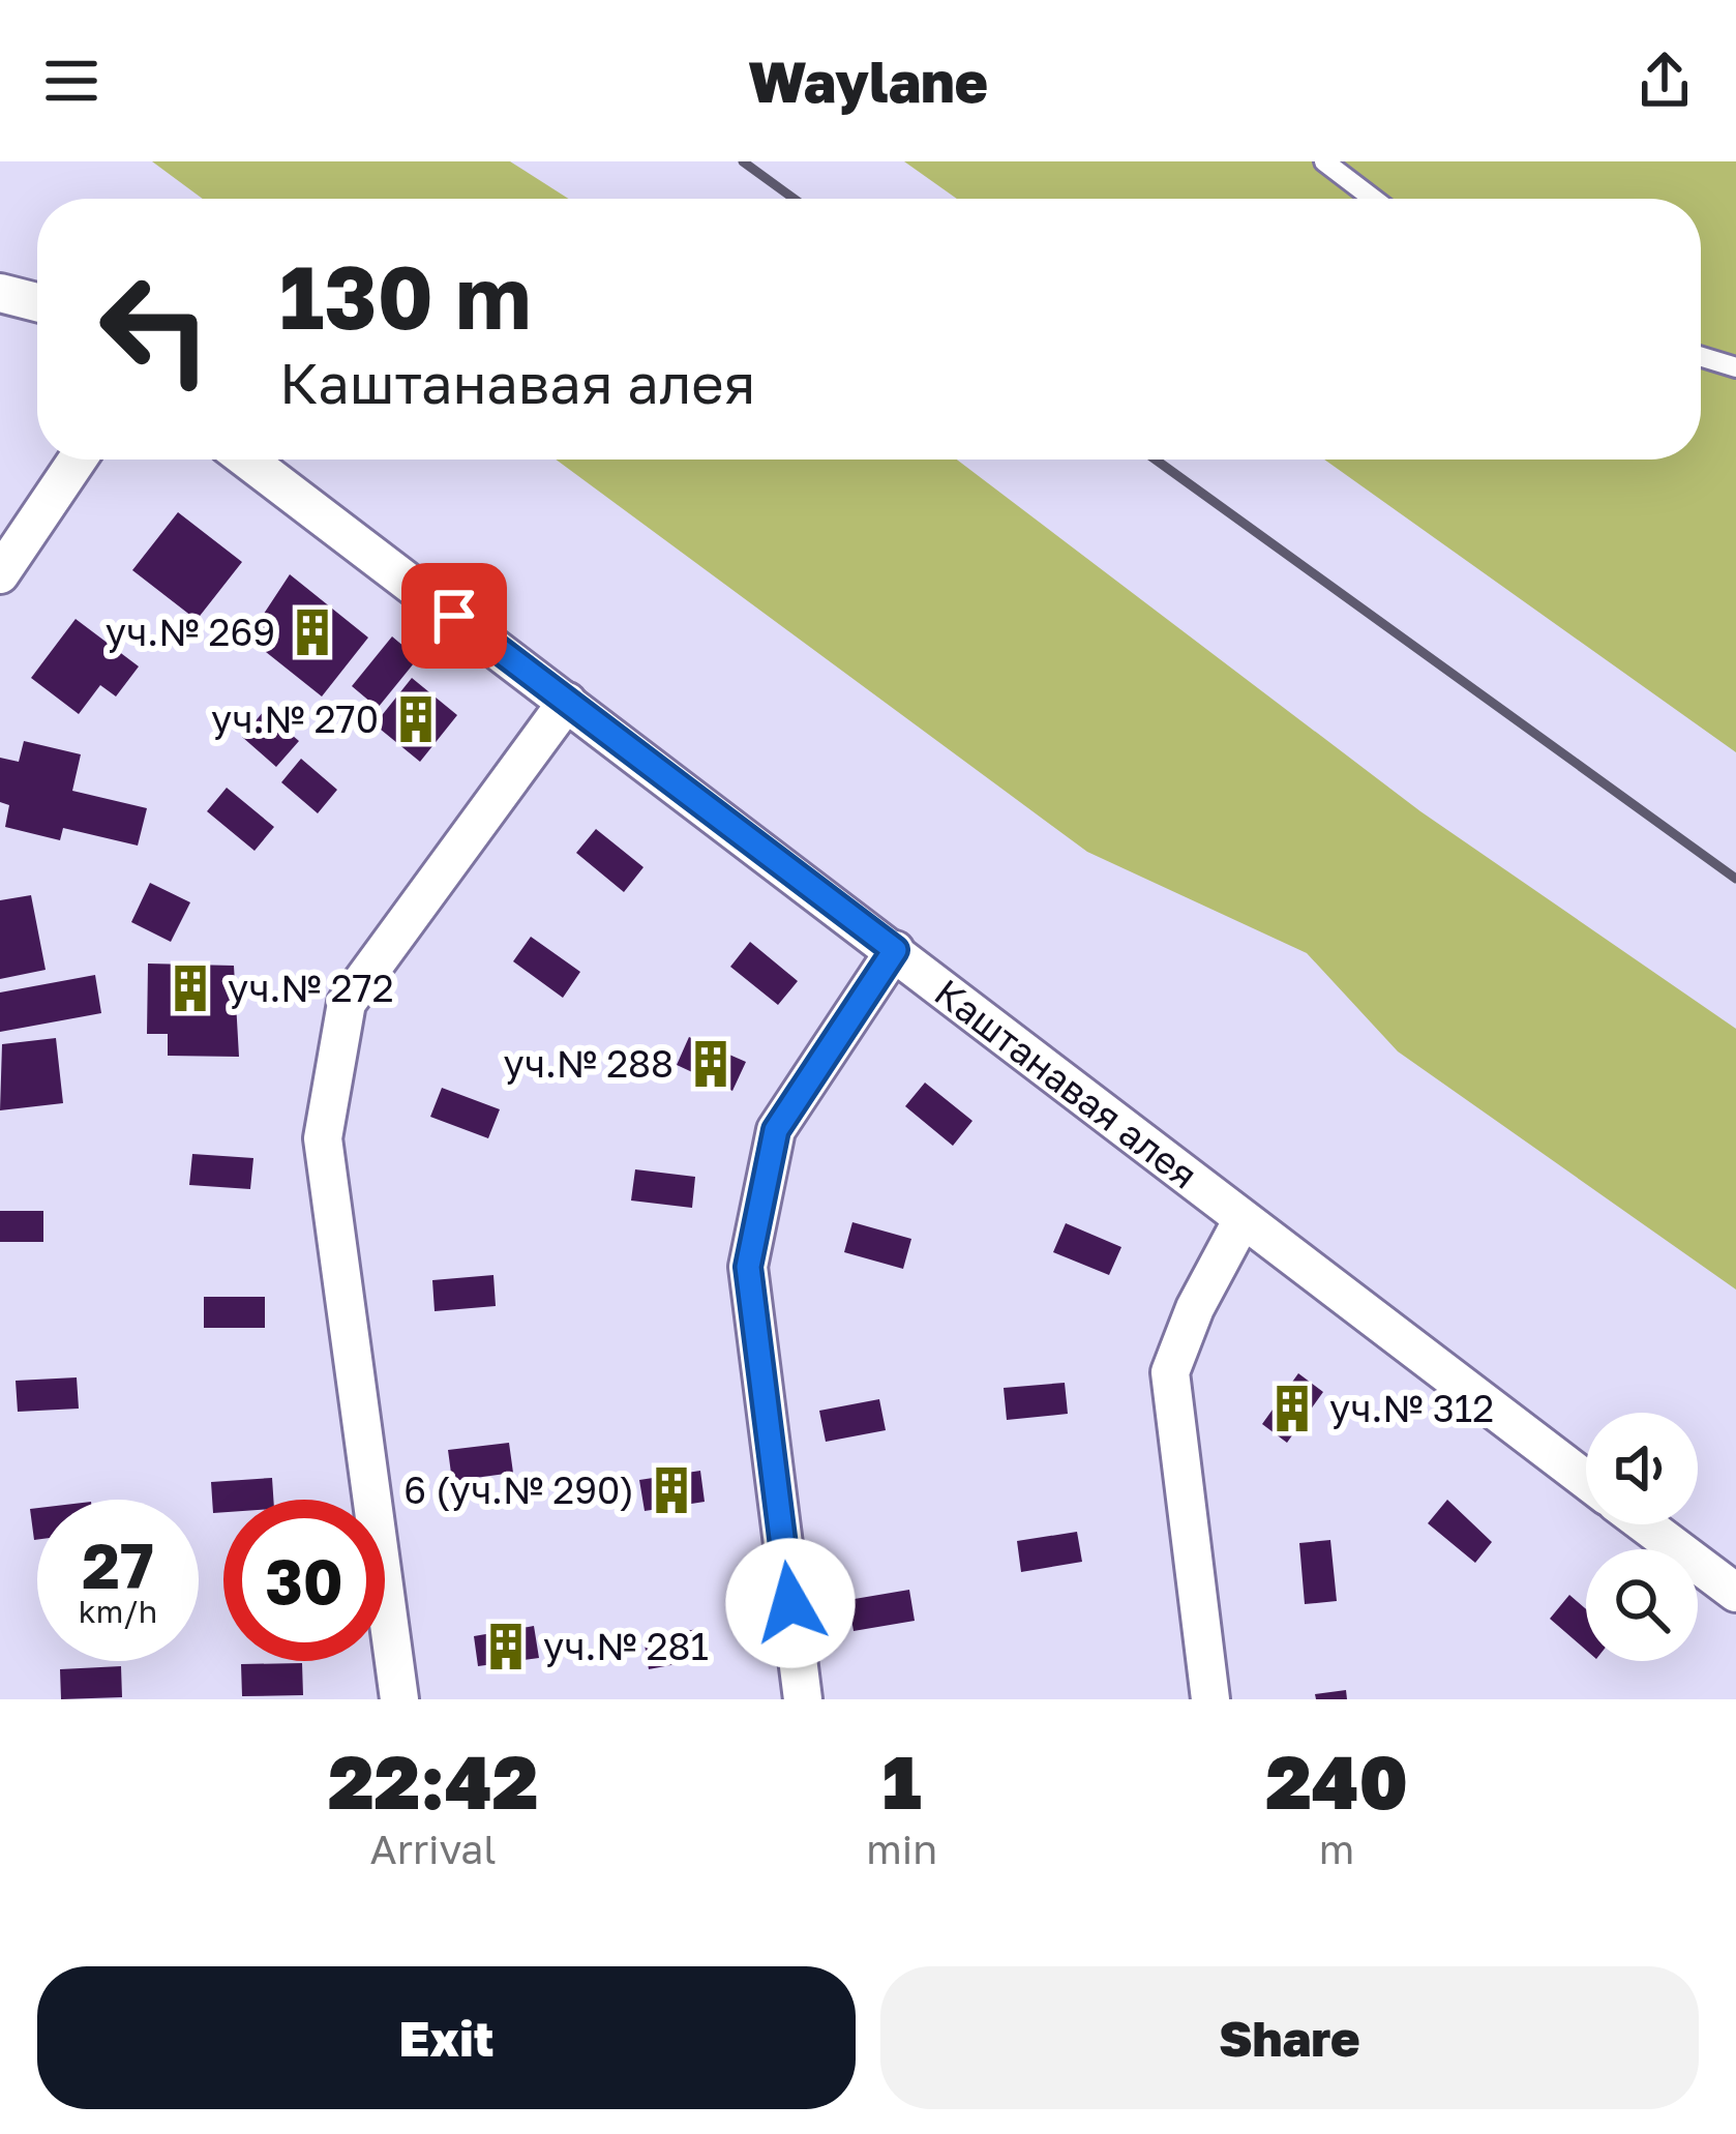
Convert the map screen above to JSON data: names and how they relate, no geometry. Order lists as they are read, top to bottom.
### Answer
{
  "streets": {
    "street": ["Каштанавая алея"]
  },
  "places": {
    "building": [
      "уч.№ 269",
      "уч.№ 270",
      "уч.№ 272",
      "уч.№ 288",
      "уч.№ 312",
      "6 (уч.№ 290)",
      "уч.№ 281"
    ]
  },
  "page": {
    "header": "Waylane",
    "turn": ["130 m", "Каштанавая алея"],
    "speed": "27 km/h",
    "limit": "30",
    "eta": [
      "22:42",
      "Arrival",
      "1",
      "min",
      "240",
      "m"
    ],
    "buttons": ["Exit", "Share"]
  }
}
